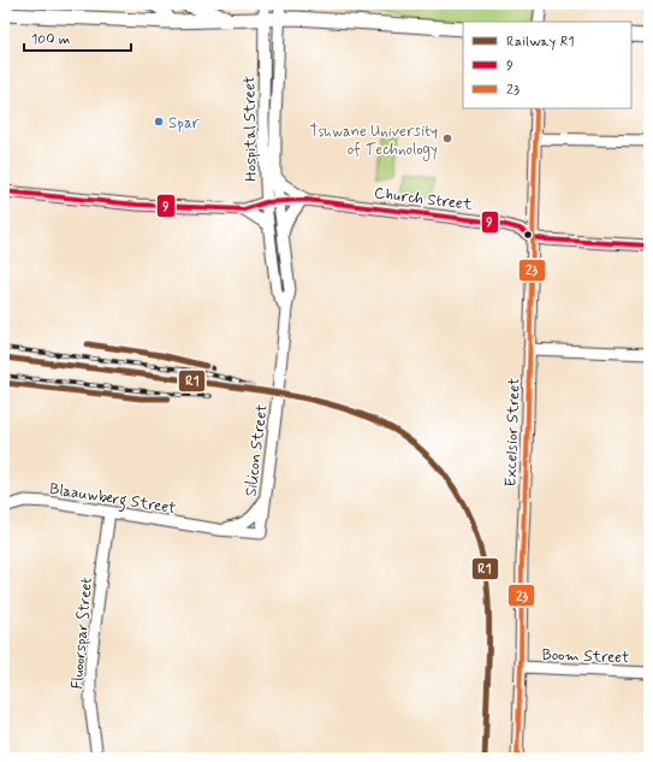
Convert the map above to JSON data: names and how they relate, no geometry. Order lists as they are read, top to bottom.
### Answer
{
  "streets": {
    "street": [
      "Hospital Street",
      "Church Street",
      "Excelsior Street",
      "Silicon Street",
      "Blaauwberg Street",
      "Fluoorspar Street",
      "Boom Street"
    ]
  },
  "crossings": [
    ["Hospital Street", "Church Street"],
    ["Hospital Street", "Silicon Street"],
    ["Church Street", "Excelsior Street"],
    ["Excelsior Street", "Boom Street"],
    ["Silicon Street", "Blaauwberg Street"],
    ["Blaauwberg Street", "Fluoorspar Street"]
  ],
  "places": ["Spar", "Tshwane University of Technology"],
  "lines": ["transit line 23", "transit line 9", "rail line R1"],
  "legend": ["Railway R1", "9", "23"],
  "scale_bar": "100 m"
}
